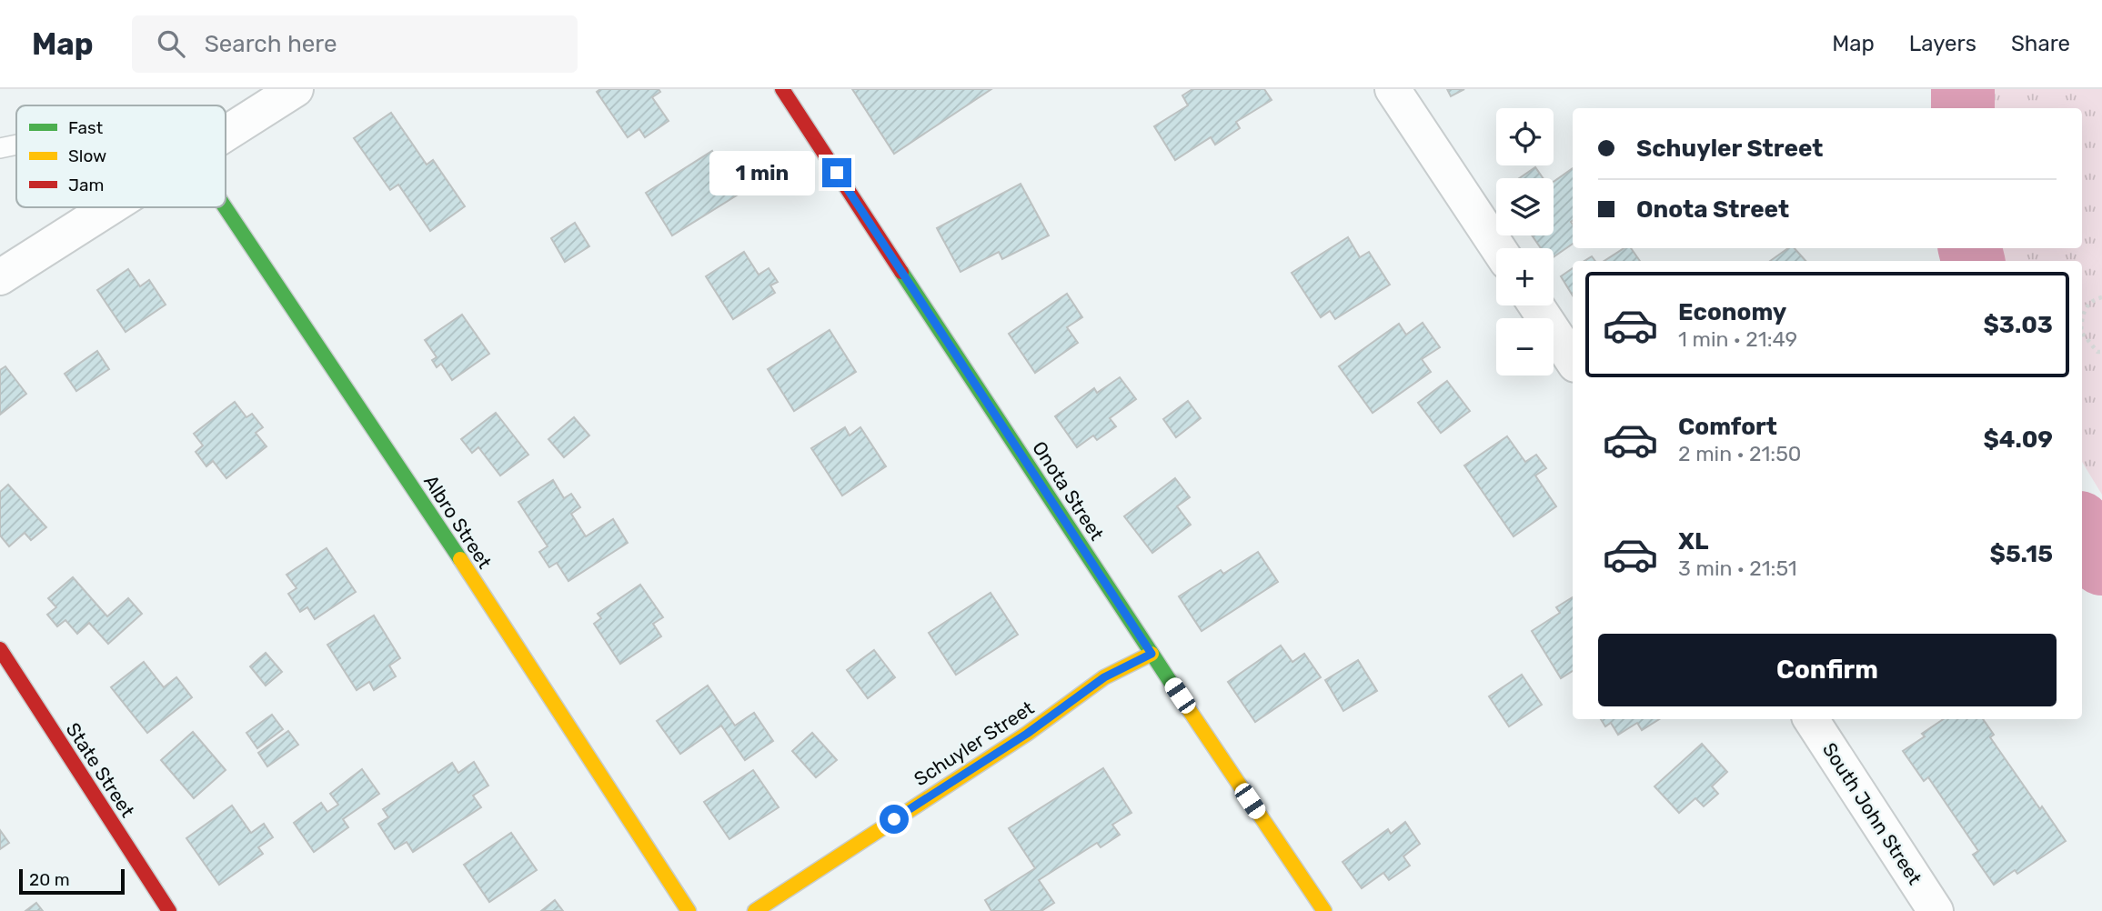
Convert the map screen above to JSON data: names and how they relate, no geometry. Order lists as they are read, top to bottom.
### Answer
{
  "streets": {
    "street": [
      "Onota Street",
      "Albro Street",
      "Schuyler Street",
      "State Street",
      "South John Street"
    ]
  },
  "crossings": [
    ["Onota Street", "Schuyler Street"]
  ],
  "legend": ["Fast", "Slow", "Jam"],
  "scale_bar": "20 m",
  "page": {
    "header": "Map",
    "search": "Search here",
    "nav": ["Map", "Layers", "Share"],
    "map_buttons": ["+", "−"],
    "banner": ["Schuyler Street", "Onota Street"],
    "bubble": "1 min",
    "list": [
      {
        "name": "Economy",
        "note": "1 min · 21:49",
        "value": "$3.03"
      },
      {
        "name": "Comfort",
        "note": "2 min · 21:50",
        "value": "$4.09"
      },
      {
        "name": "XL",
        "note": "3 min · 21:51",
        "value": "$5.15"
      }
    ],
    "buttons": "Confirm",
    "scale": "20 m"
  }
}
